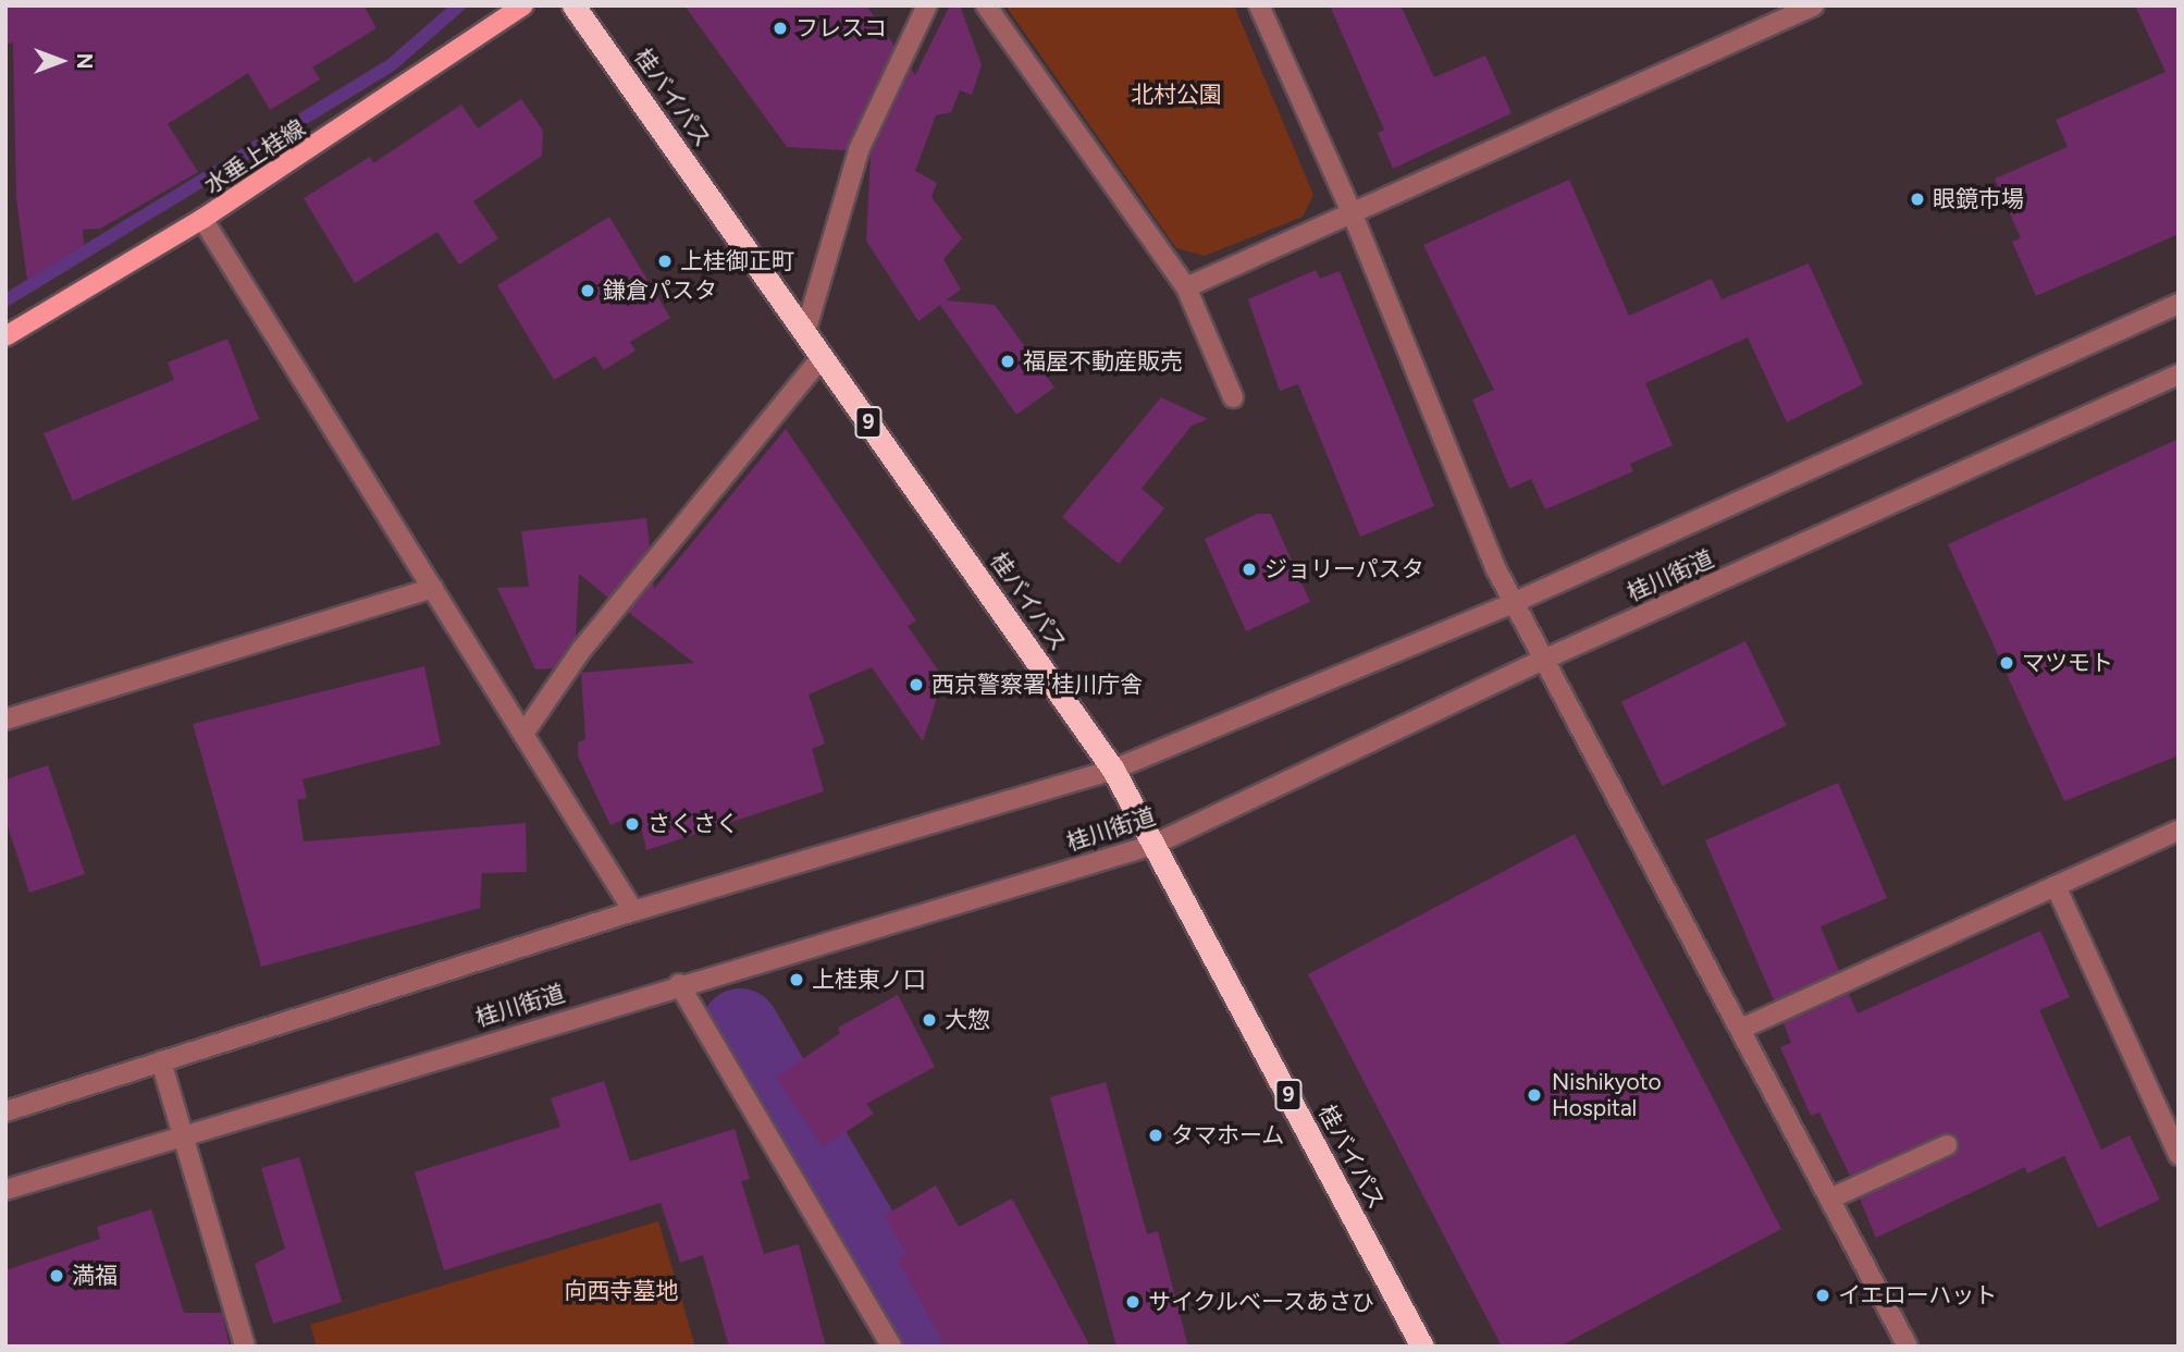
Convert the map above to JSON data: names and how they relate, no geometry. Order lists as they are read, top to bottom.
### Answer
{
  "streets": {
    "highway": ["桂バイパス", "9"],
    "main road": ["水垂上桂線"],
    "street": ["桂川街道"]
  },
  "crossings": [
    ["桂バイパス", "桂川街道"]
  ],
  "parks": ["北村公園", "向西寺墓地"],
  "places": [
    "フレスコ",
    "眼鏡市場",
    "上桂御正町",
    "鎌倉パスタ",
    "福屋不動産販売",
    "ジョリーパスタ",
    "マツモト",
    "西京警察署 桂川庁舎",
    "さくさく",
    "上桂東ノ口",
    "大惣",
    "Nishikyoto Hospital",
    "タマホーム",
    "満福",
    "イエローハット",
    "サイクルベースあさひ"
  ],
  "north": "right"
}
